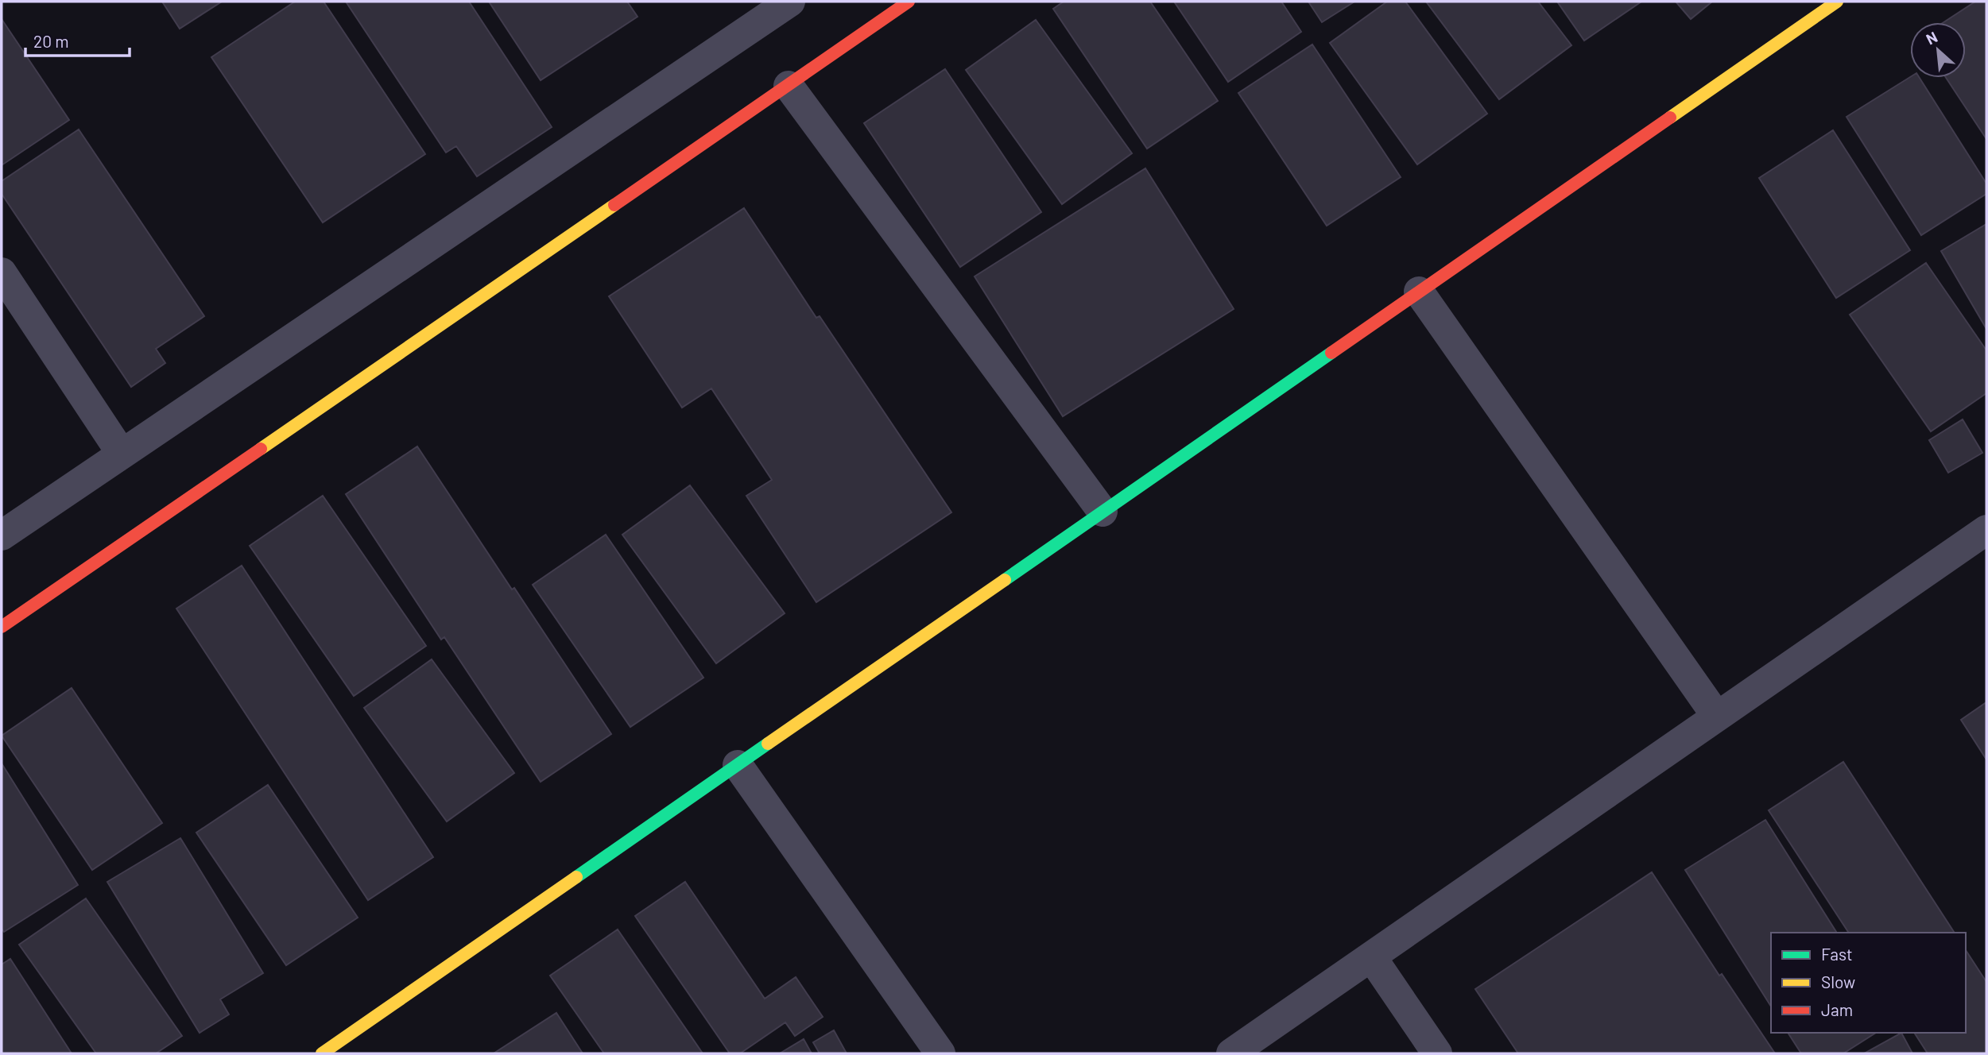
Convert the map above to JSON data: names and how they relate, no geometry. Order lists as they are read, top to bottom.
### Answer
{
  "legend": ["Fast", "Slow", "Jam"],
  "scale_bar": "20 m",
  "north": "top left"
}
